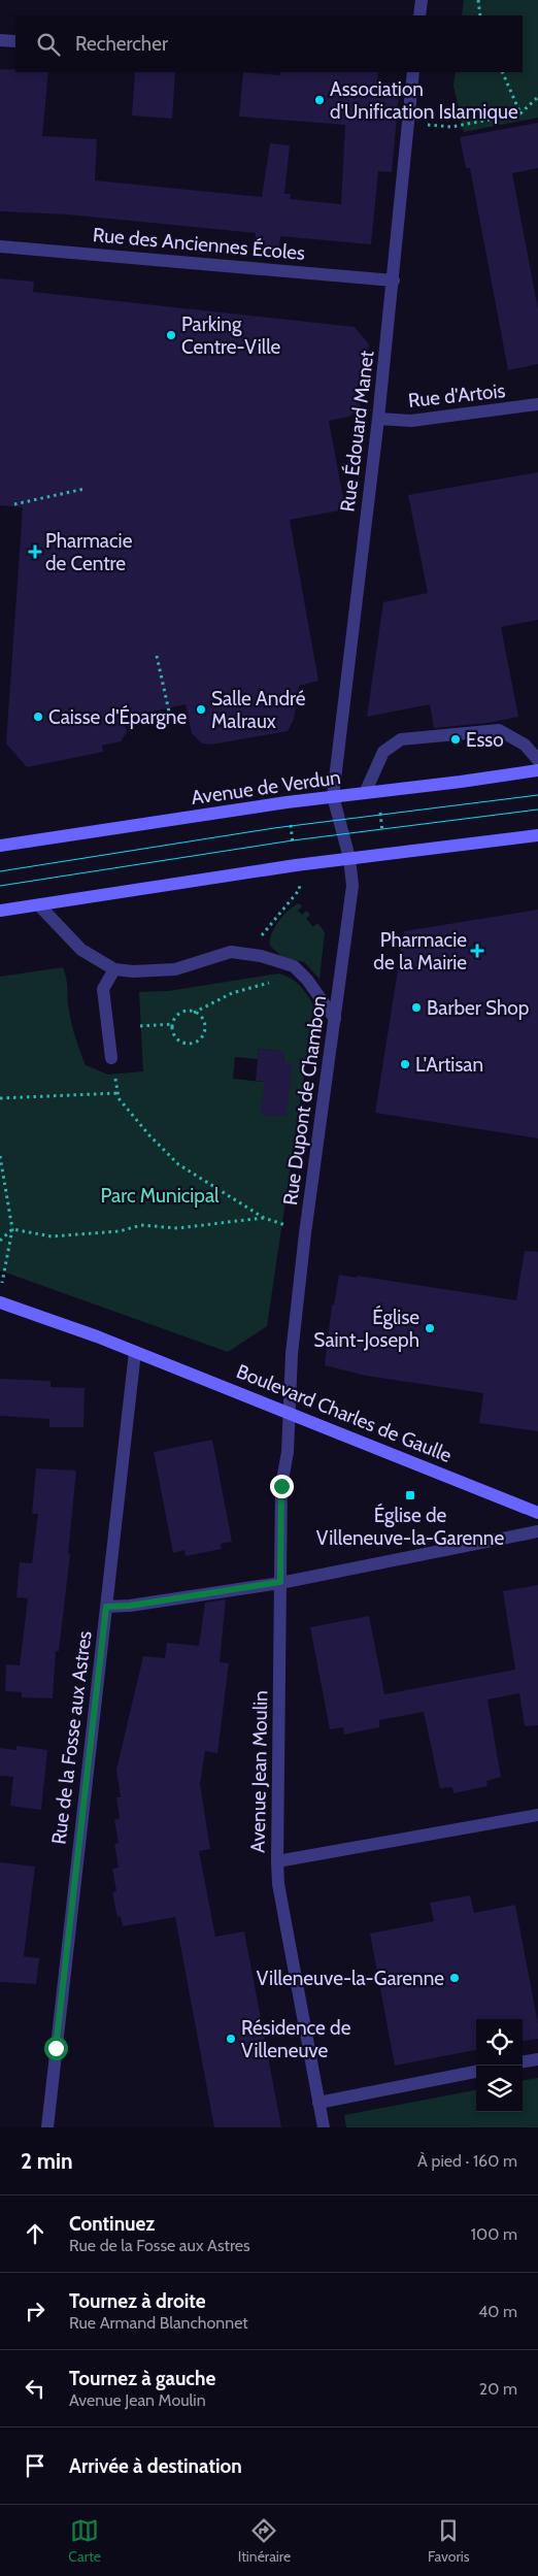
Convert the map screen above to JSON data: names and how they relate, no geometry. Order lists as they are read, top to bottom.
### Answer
{
  "streets": {
    "main road": ["Avenue de Verdun", "Boulevard Charles de Gaulle"],
    "street": [
      "Rue des Anciennes Écoles",
      "Rue d'Artois",
      "Rue Édouard Manet",
      "Rue Dupont de Chambon",
      "Rue de la Fosse aux Astres",
      "Avenue Jean Moulin"
    ]
  },
  "crossings": [
    ["Rue des Anciennes Écoles", "Rue Édouard Manet"],
    ["Rue d'Artois", "Rue Édouard Manet"],
    ["Rue Édouard Manet", "Avenue de Verdun"],
    ["Rue Édouard Manet", "Rue Dupont de Chambon"],
    ["Avenue de Verdun", "Rue Dupont de Chambon"],
    ["Rue Dupont de Chambon", "Boulevard Charles de Gaulle"],
    ["Rue Dupont de Chambon", "Avenue Jean Moulin"],
    ["Boulevard Charles de Gaulle", "Rue de la Fosse aux Astres"],
    ["Boulevard Charles de Gaulle", "Avenue Jean Moulin"]
  ],
  "parks": ["Parc Municipal"],
  "places": {
    "other": [
      "Association d'Unification Islamique",
      "Parking Centre-Ville",
      "Salle André Malraux",
      "Caisse d'Épargne",
      "Esso",
      "Barber Shop",
      "L'Artisan",
      "Église Saint-Joseph",
      "Villeneuve-la-Garenne",
      "Résidence de Villeneuve"
    ],
    "health": ["Pharmacie de Centre", "Pharmacie de la Mairie"],
    "transit": ["Église de Villeneuve-la-Garenne"]
  },
  "page": {
    "search": "Rechercher",
    "heading": ["2 min", "À pied · 160 m"],
    "list": [
      ["Continuez", "Rue de la Fosse aux Astres", "100 m"],
      ["Tournez à droite", "Rue Armand Blanchonnet", "40 m"],
      ["Tournez à gauche", "Avenue Jean Moulin", "20 m"],
      "Arrivée à destination"
    ],
    "nav": ["Carte", "Itinéraire", "Favoris"]
  }
}
